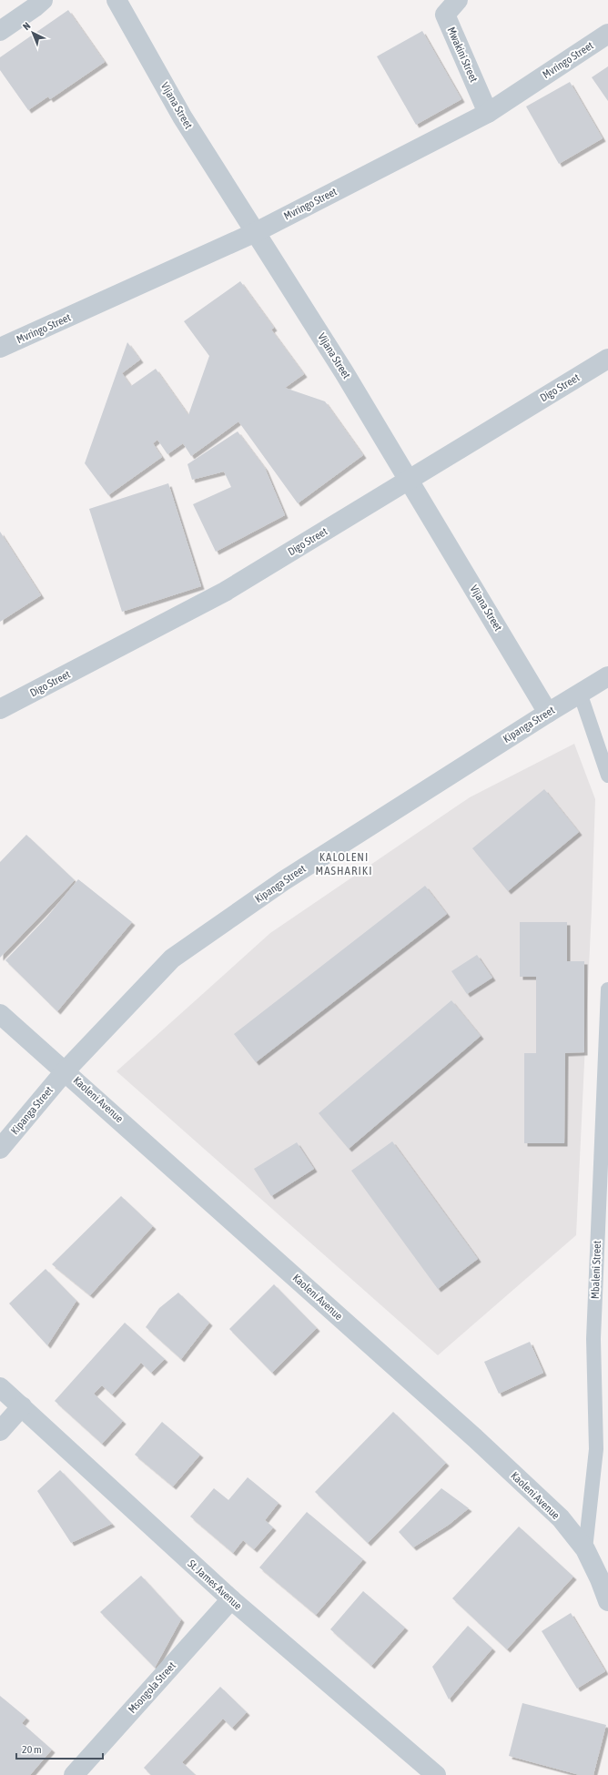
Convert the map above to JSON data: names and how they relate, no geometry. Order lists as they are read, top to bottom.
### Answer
{
  "streets": {
    "street": [
      "Mwakini Street",
      "Mvringo Street",
      "Vijana Street",
      "Digo Street",
      "Kipanga Street",
      "Kaoleni Avenue",
      "St. James Avenue",
      "Msongola Street"
    ],
    "lane": ["Mbaleni Street"]
  },
  "crossings": [
    ["Mwakini Street", "Mvringo Street"],
    ["Mvringo Street", "Vijana Street"],
    ["Vijana Street", "Digo Street"],
    ["Vijana Street", "Kipanga Street"],
    ["Kipanga Street", "Kaoleni Avenue"],
    ["Kaoleni Avenue", "Mbaleni Street"],
    ["St. James Avenue", "Msongola Street"]
  ],
  "districts": ["KALOLENI MASHARIKI"],
  "scale_bar": "20 m",
  "north": "top left"
}
